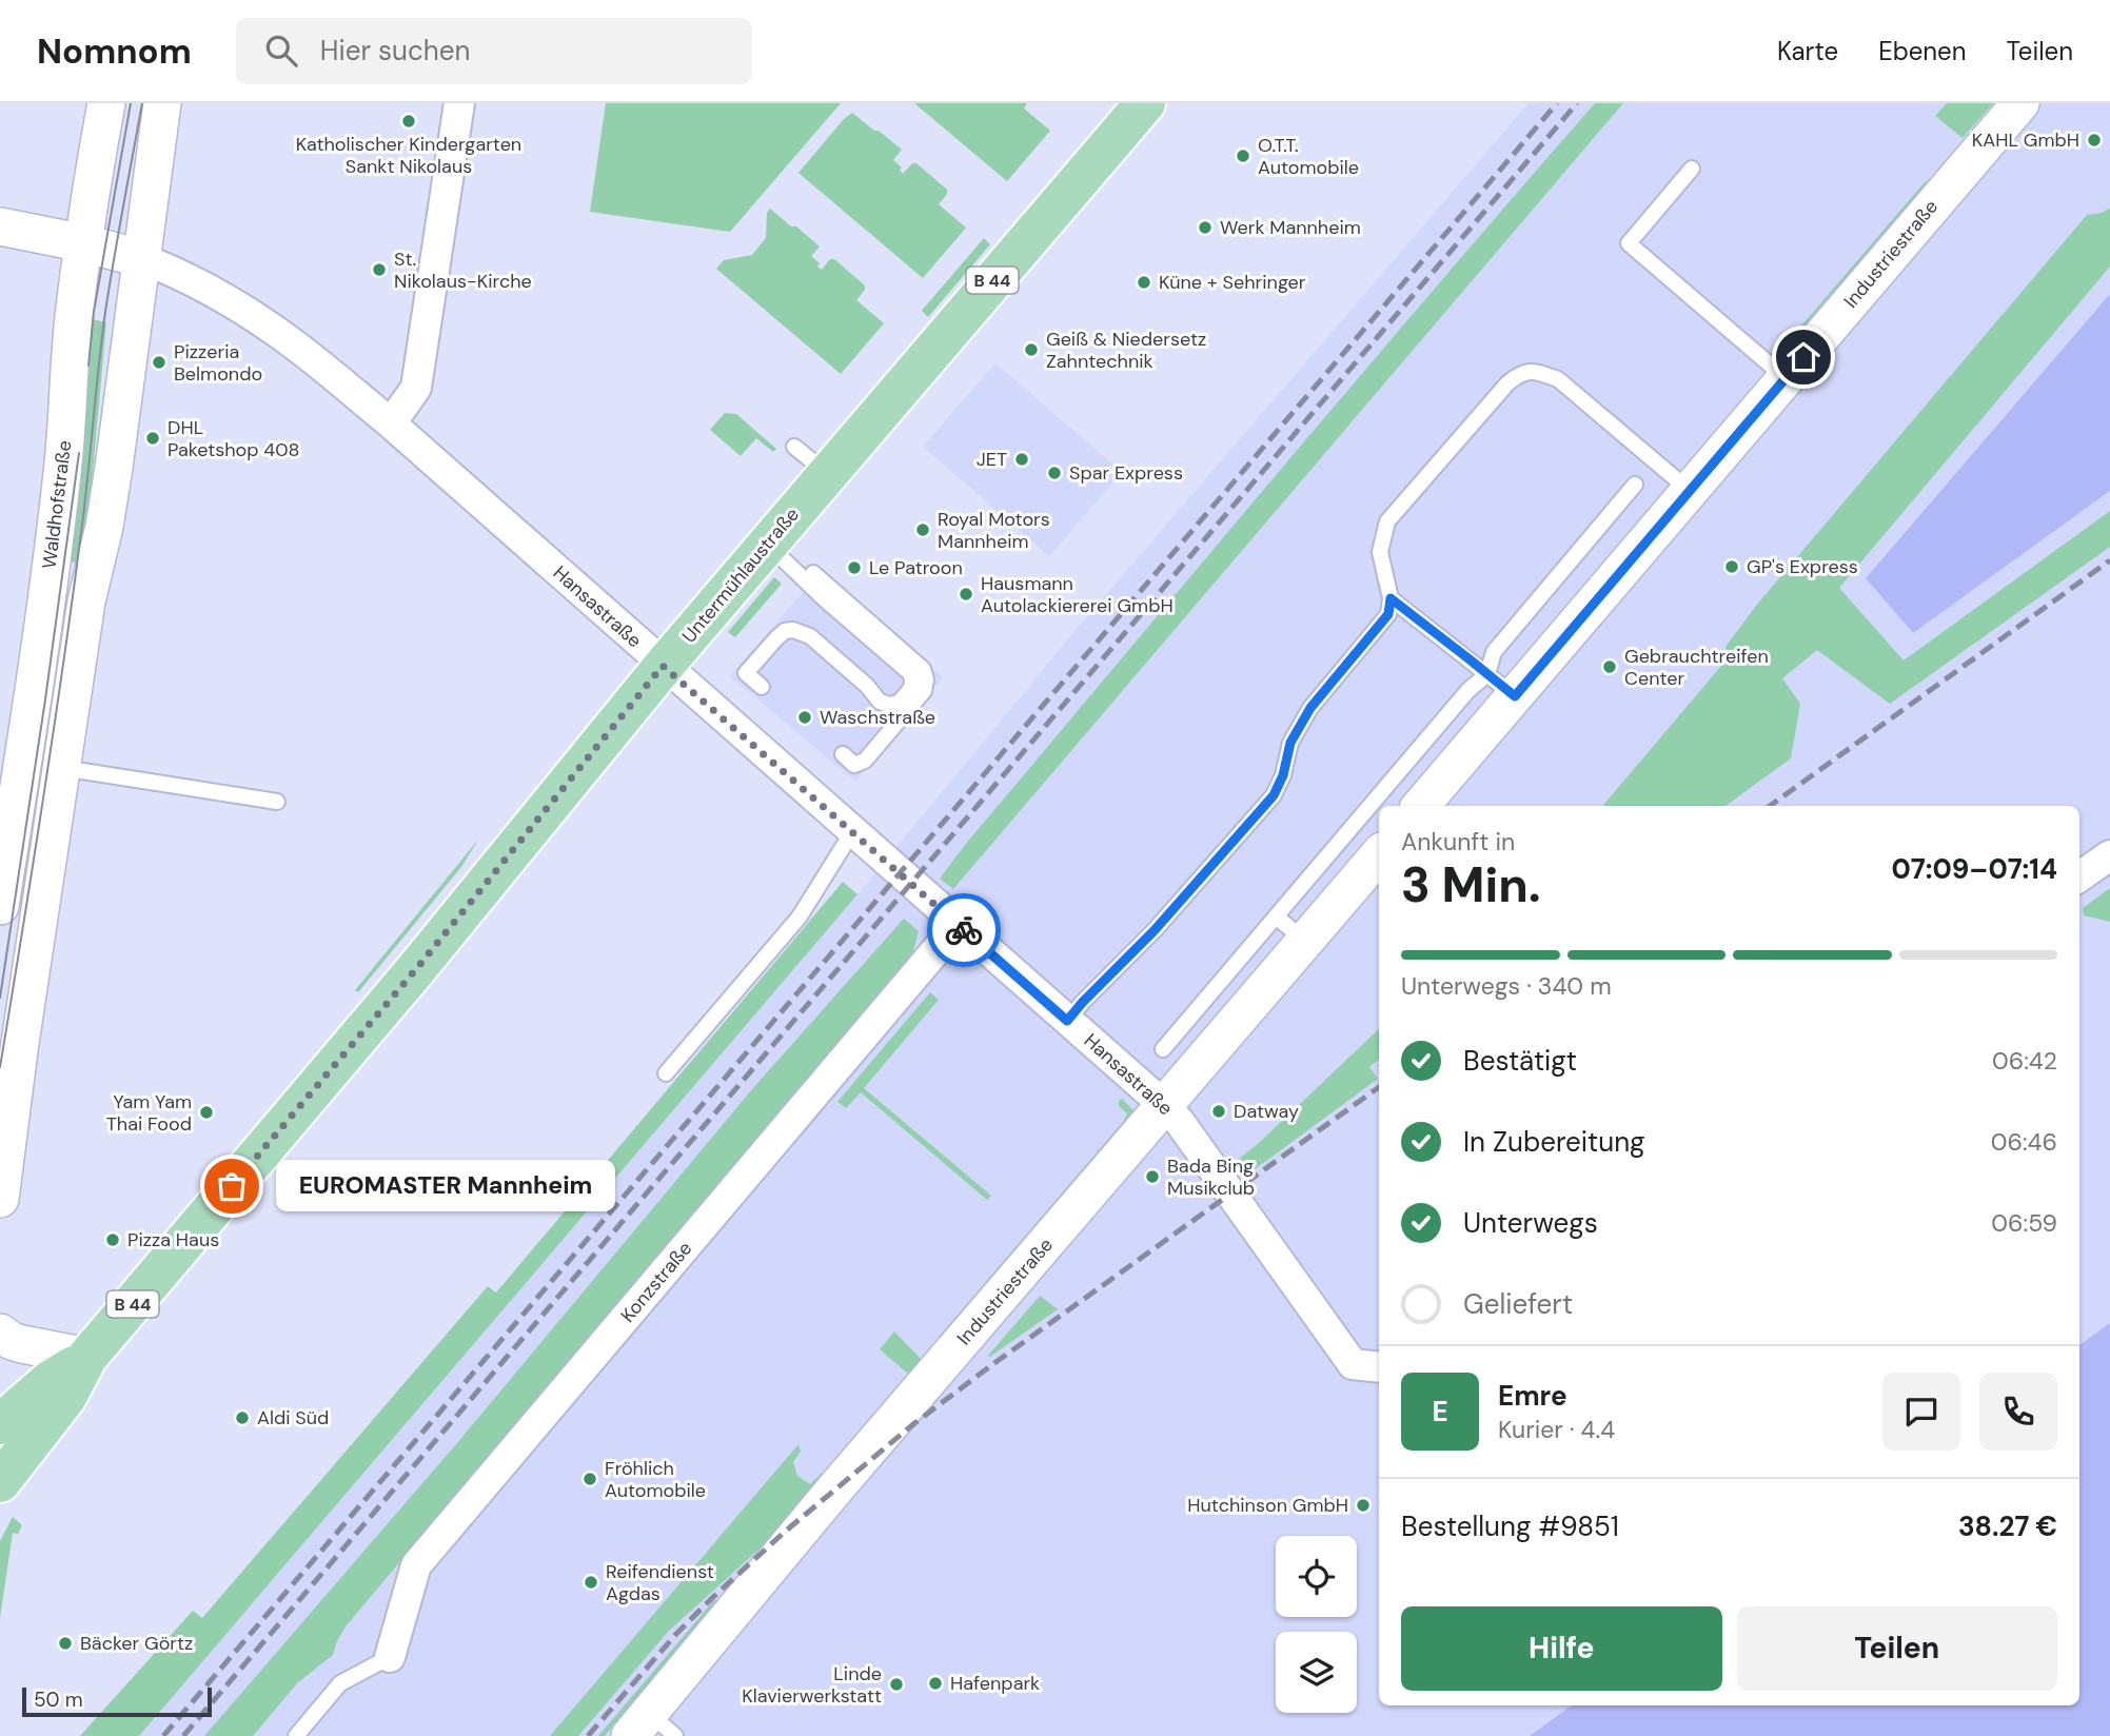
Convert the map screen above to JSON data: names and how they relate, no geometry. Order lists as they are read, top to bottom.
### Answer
{
  "streets": {
    "main road": ["B 44", "Untermühlaustraße"],
    "street": [
      "Industriestraße",
      "Waldhofstraße",
      "Hansastraße",
      "Konzstraße"
    ]
  },
  "crossings": [
    ["Industriestraße", "Hansastraße"],
    ["Untermühlaustraße", "Hansastraße"],
    ["Hansastraße", "Konzstraße"]
  ],
  "places": [
    "Katholischer Kindergarten Sankt Nikolaus",
    "KAHL GmbH",
    "O.T.T. Automobile",
    "Werk Mannheim",
    "St. Nikolaus-Kirche",
    "Küne + Sehringer",
    "Geiß & Niedersetz Zahntechnik",
    "Pizzeria Belmondo",
    "DHL Paketshop 408",
    "JET",
    "Spar Express",
    "Royal Motors Mannheim",
    "GP's Express",
    "Le Patroon",
    "Hausmann Autolackiererei GmbH",
    "Gebrauchtreifen Center",
    "Waschstraße",
    "Datway",
    "Yam Yam Thai Food",
    "Bada Bing Musikclub",
    "EUROMASTER Mannheim",
    "Pizza Haus",
    "Aldi Süd",
    "Fröhlich Automobile",
    "Hutchinson GmbH",
    "Reifendienst Agdas",
    "Bäcker Görtz",
    "Hafenpark",
    "Linde Klavierwerkstatt"
  ],
  "scale_bar": "50 m",
  "page": {
    "header": "Nomnom",
    "search": "Hier suchen",
    "nav": ["Karte", "Ebenen", "Teilen"],
    "heading": ["3 Min.", "Ankunft in", "07:09–07:14"],
    "panel": [
      "Emre",
      "Kurier · 4.4",
      "Bestellung #9851",
      "38.27 €"
    ],
    "bar": "Unterwegs · 340 m",
    "list": [
      ["Bestätigt", "06:42"],
      ["In Zubereitung", "06:46"],
      ["Unterwegs", "06:59"],
      "Geliefert"
    ],
    "bubble": "EUROMASTER Mannheim",
    "round": "E",
    "buttons": ["Hilfe", "Teilen"],
    "scale": "50 m"
  }
}
